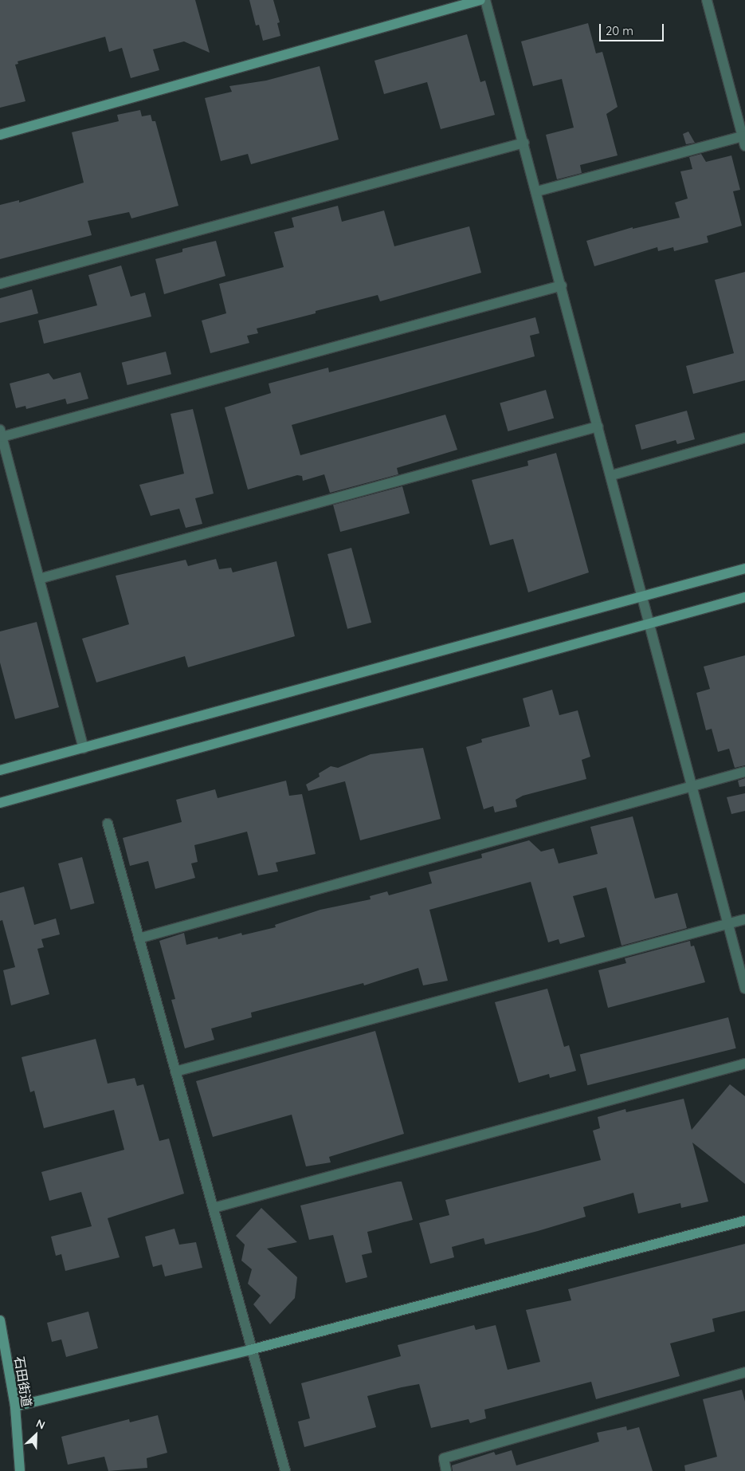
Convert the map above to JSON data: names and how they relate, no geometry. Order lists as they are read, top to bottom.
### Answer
{
  "streets": {
    "street": ["石田街道"]
  },
  "scale_bar": "20 m",
  "north": "top right"
}
